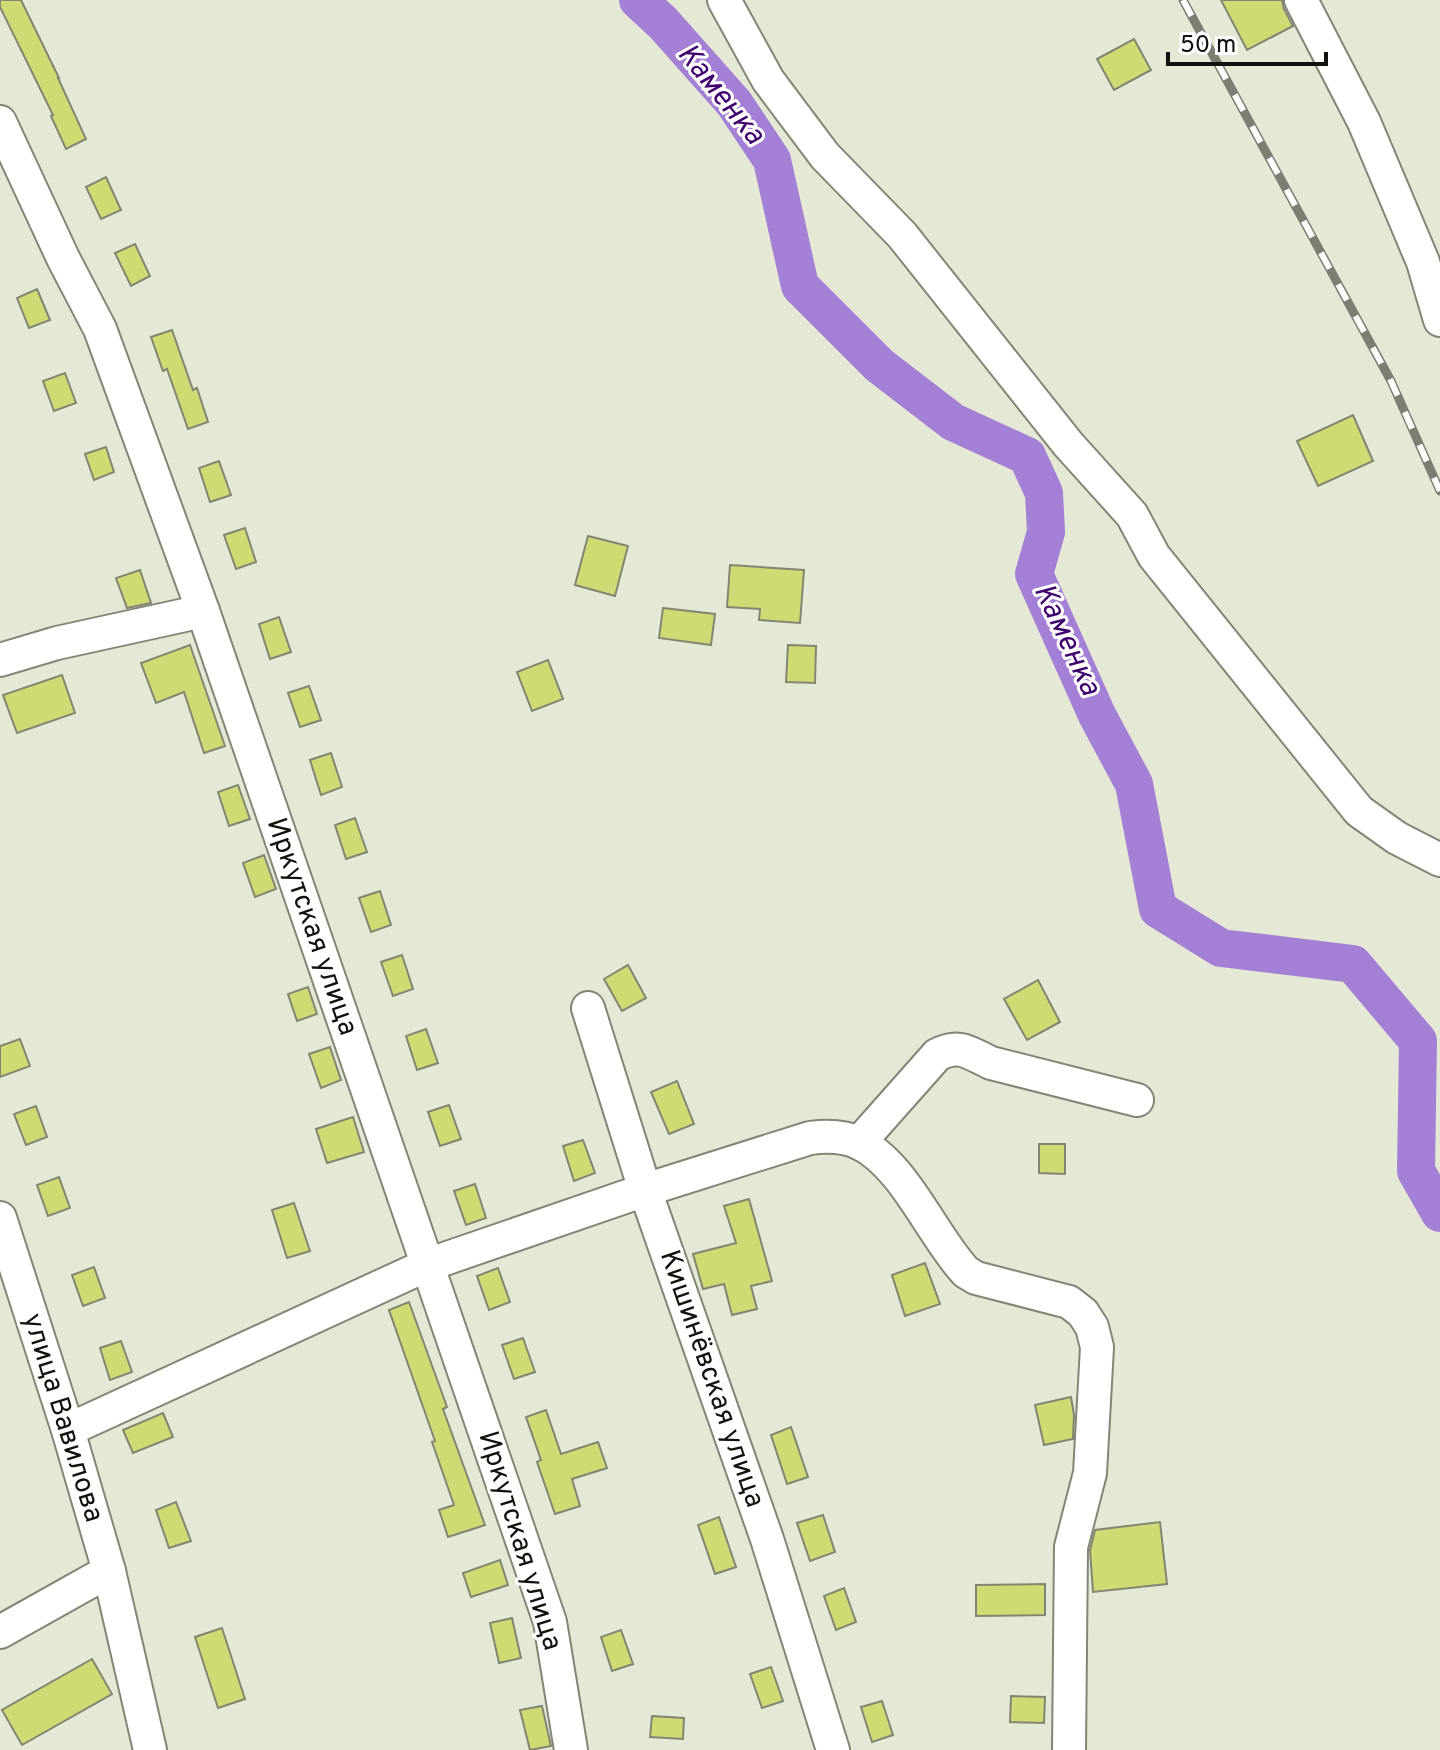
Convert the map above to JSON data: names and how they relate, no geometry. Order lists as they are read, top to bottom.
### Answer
{
  "streets": {
    "street": ["Иркутская улица", "Кишинёвская улица", "улица Вавилова"]
  },
  "water": ["Каменка"],
  "scale_bar": "50 m"
}
